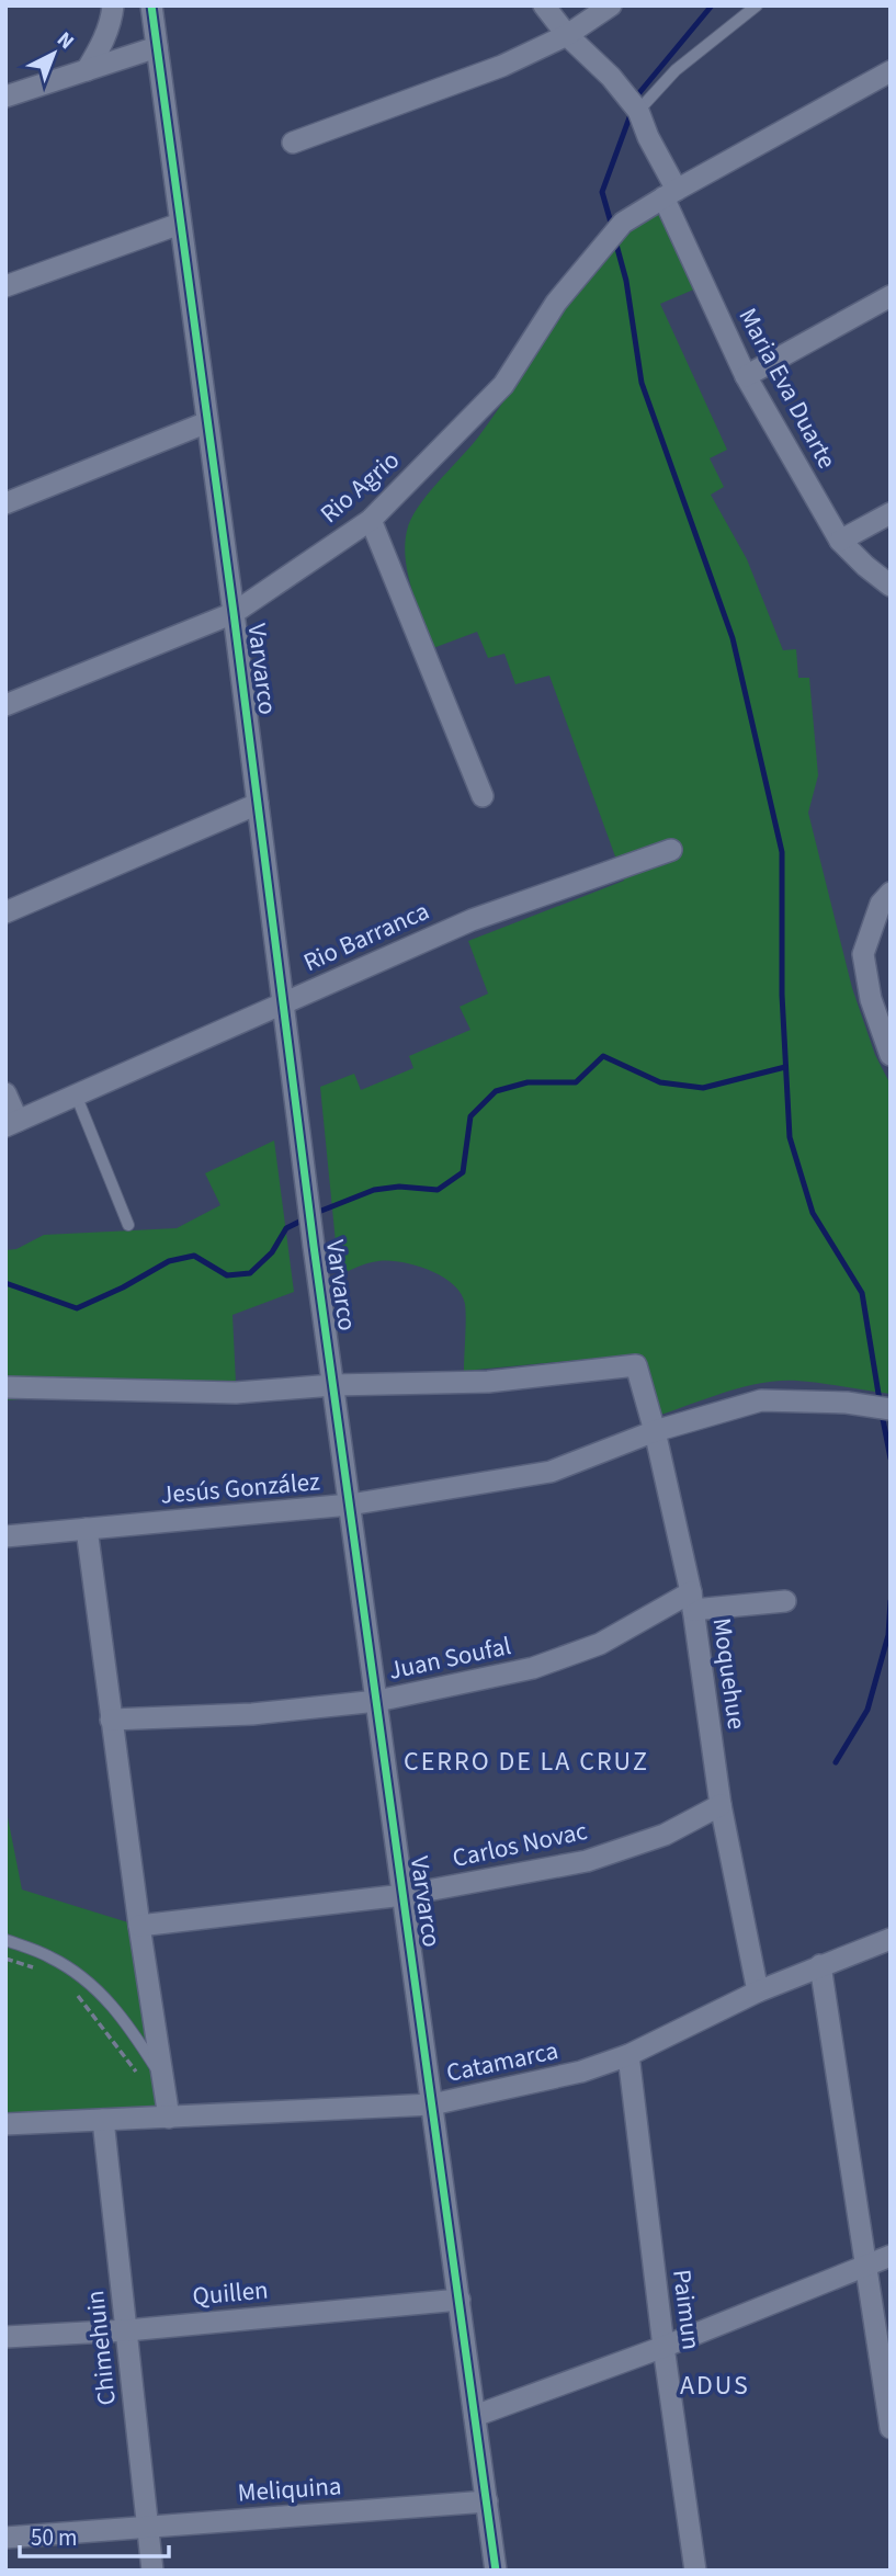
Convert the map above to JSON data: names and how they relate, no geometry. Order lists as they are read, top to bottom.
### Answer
{
  "streets": {
    "street": [
      "Maria Eva Duarte",
      "Rio Agrio",
      "Varvarco",
      "Rio Barranca",
      "Jesús González",
      "Juan Soufal",
      "Moquehue",
      "Carlos Novac",
      "Catamarca",
      "Quillen",
      "Paimun",
      "Chimehuin",
      "Meliquina"
    ]
  },
  "crossings": [
    ["Maria Eva Duarte", "Rio Agrio"],
    ["Rio Agrio", "Varvarco"],
    ["Varvarco", "Rio Barranca"],
    ["Varvarco", "Jesús González"],
    ["Varvarco", "Juan Soufal"],
    ["Varvarco", "Moquehue"],
    ["Varvarco", "Carlos Novac"],
    ["Varvarco", "Catamarca"],
    ["Varvarco", "Quillen"],
    ["Varvarco", "Meliquina"],
    ["Jesús González", "Moquehue"],
    ["Juan Soufal", "Moquehue"],
    ["Moquehue", "Carlos Novac"],
    ["Moquehue", "Catamarca"],
    ["Catamarca", "Paimun"],
    ["Catamarca", "Chimehuin"],
    ["Quillen", "Chimehuin"],
    ["Chimehuin", "Meliquina"]
  ],
  "districts": ["CERRO DE LA CRUZ", "ADUS"],
  "scale_bar": "50 m",
  "north": "top right"
}
